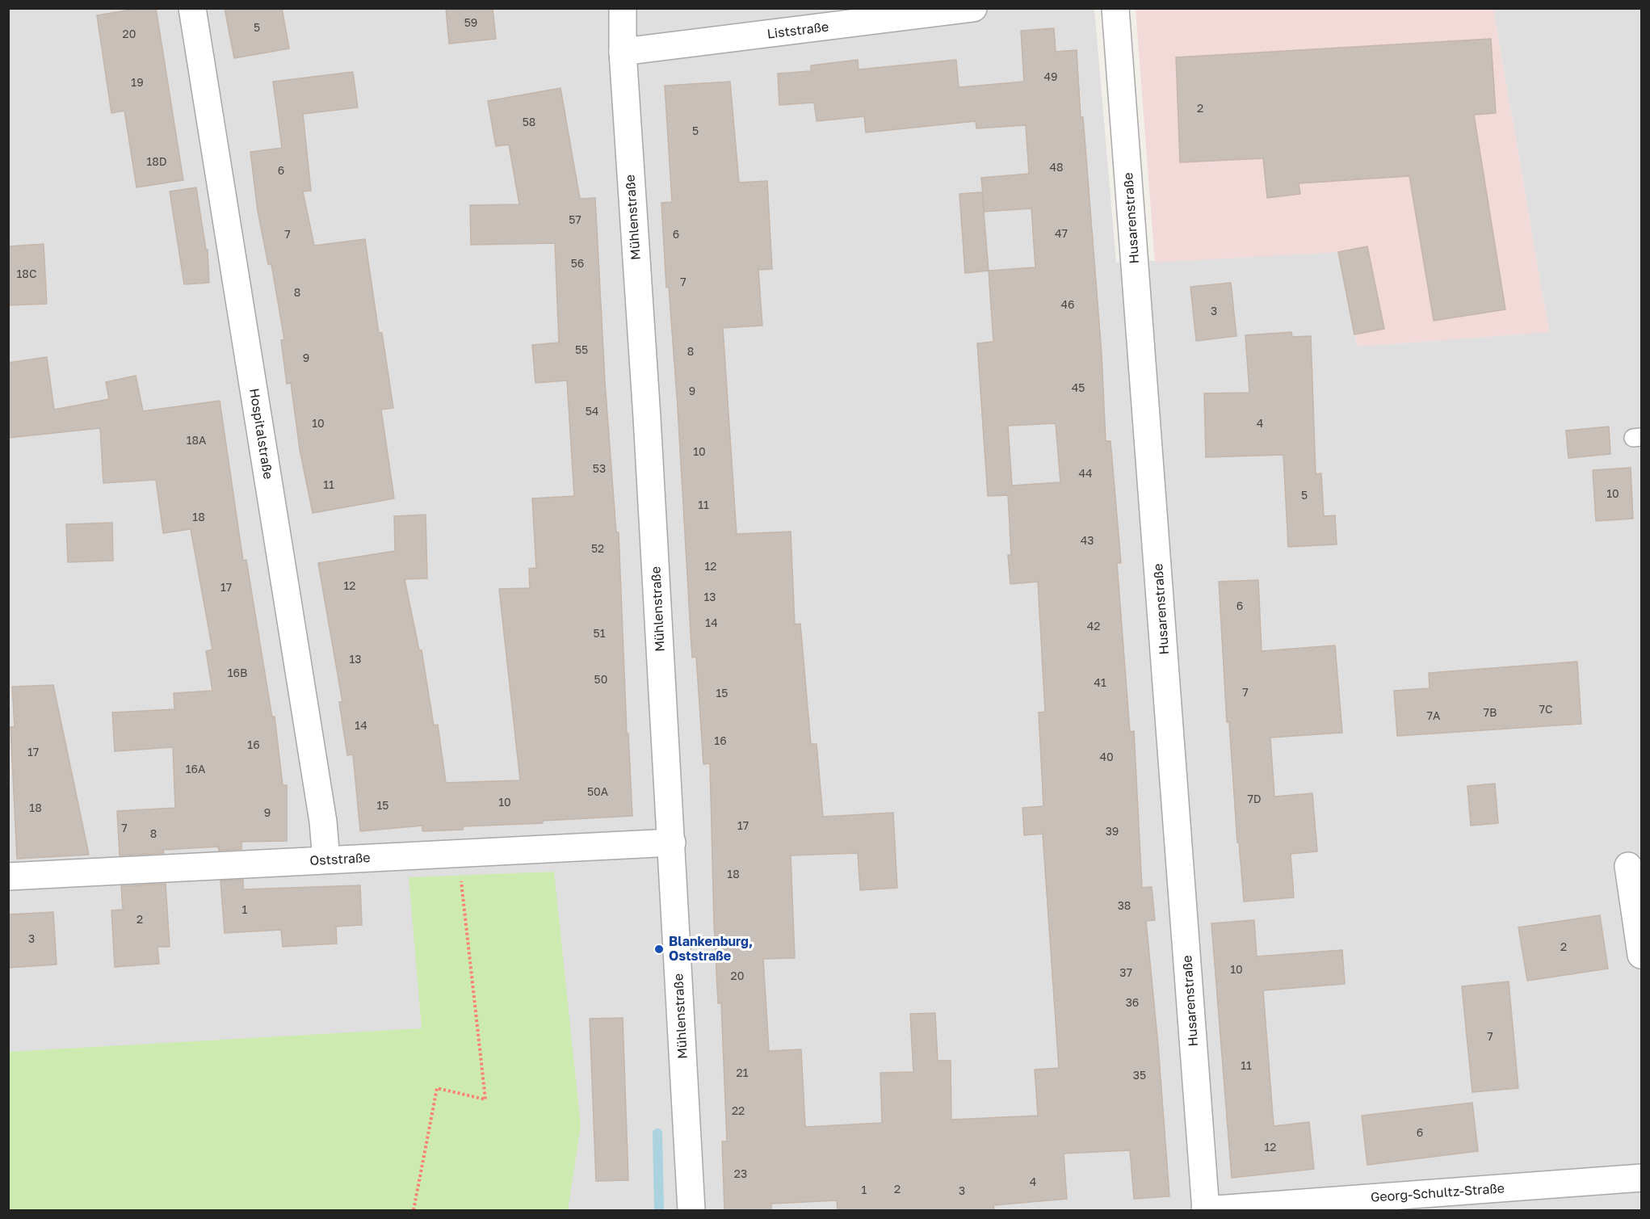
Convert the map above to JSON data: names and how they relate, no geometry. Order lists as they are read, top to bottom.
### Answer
{
  "streets": {
    "street": [
      "Liststraße",
      "Mühlenstraße",
      "Husarenstraße",
      "Hospitalstraße",
      "Oststraße",
      "Georg-Schultz-Straße"
    ]
  },
  "crossings": [
    ["Liststraße", "Mühlenstraße"],
    ["Mühlenstraße", "Oststraße"],
    ["Husarenstraße", "Georg-Schultz-Straße"],
    ["Hospitalstraße", "Oststraße"]
  ],
  "places": ["Blankenburg, Oststraße"],
  "house_numbers": [
    "59",
    "5",
    "20",
    "49",
    "19",
    "2",
    "58",
    "5",
    "18D",
    "48",
    "6",
    "57",
    "47",
    "7",
    "6",
    "56",
    "18C",
    "7",
    "8",
    "46",
    "3",
    "55",
    "8",
    "9",
    "45",
    "9",
    "54",
    "10",
    "4",
    "18A",
    "10",
    "53",
    "44",
    "11",
    "10",
    "5",
    "11",
    "18",
    "43",
    "52",
    "12",
    "12",
    "17",
    "13",
    "6",
    "14",
    "42",
    "51",
    "13",
    "16B",
    "50",
    "41",
    "7",
    "15",
    "7C",
    "7B",
    "7A",
    "14",
    "16",
    "16",
    "17",
    "40",
    "16A",
    "50A",
    "7D",
    "10",
    "15",
    "18",
    "9",
    "17",
    "7",
    "39",
    "8",
    "18",
    "38",
    "1",
    "2",
    "3",
    "2",
    "10",
    "37",
    "20",
    "36",
    "7",
    "11",
    "21",
    "35",
    "22",
    "6",
    "12",
    "23",
    "4",
    "2",
    "1",
    "3"
  ]
}
